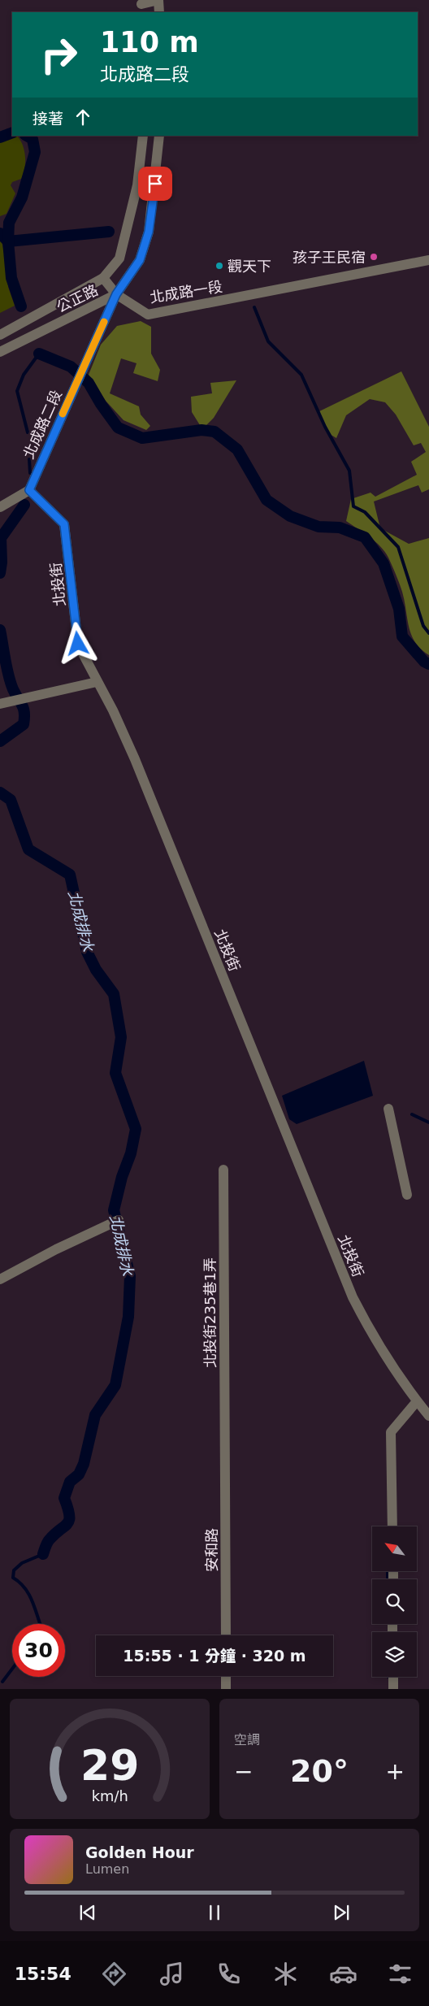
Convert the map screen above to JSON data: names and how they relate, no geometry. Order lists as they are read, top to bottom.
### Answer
{
  "streets": {
    "street": [
      "北成路一段",
      "公正路",
      "北成路二段",
      "北投街",
      "北投街235巷1弄",
      "安和路"
    ]
  },
  "crossings": [
    ["北成路一段", "公正路"],
    ["北成路一段", "北成路二段"],
    ["公正路", "北成路二段"],
    ["北成路二段", "北投街"],
    ["北投街235巷1弄", "安和路"]
  ],
  "water": ["北成排水"],
  "places": ["孩子王民宿", "觀天下"],
  "north": "top left",
  "page": {
    "turn": ["110 m", "北成路二段"],
    "then": "接著",
    "limit": "30",
    "trip": "15:55 · 1 分鐘 · 320 m",
    "tile": "空調",
    "heat": ["−", "20°", "+"],
    "song": ["Golden Hour", "Lumen"],
    "tabs": "15:54",
    "gauge": ["29", "km/h"]
  }
}
